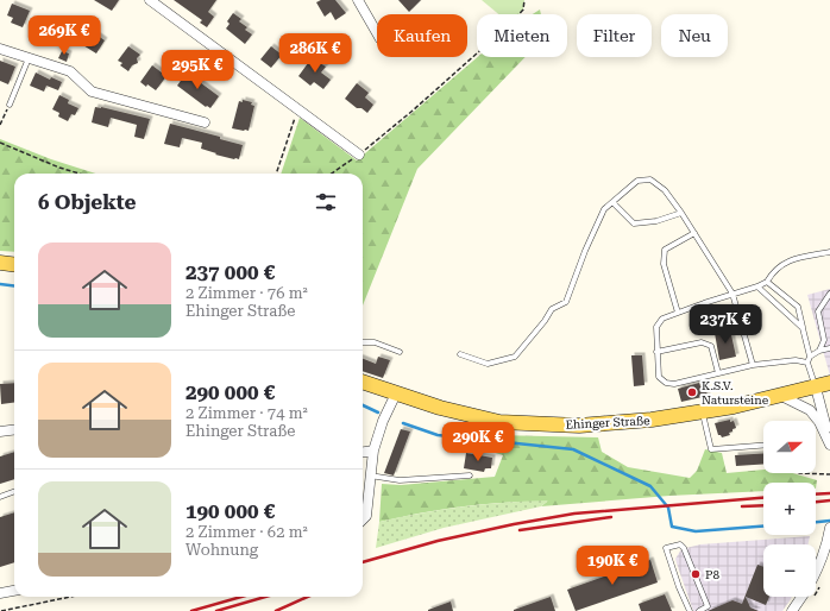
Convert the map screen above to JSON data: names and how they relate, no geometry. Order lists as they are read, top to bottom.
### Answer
{
  "streets": {
    "main road": ["Ehinger Straße"]
  },
  "places": ["K.S.V. Natursteine", "P8"],
  "north": "right",
  "page": {
    "chip": [
      "Kaufen",
      "Mieten",
      "Filter",
      "Neu"
    ],
    "price": [
      "269K €",
      "286K €",
      "295K €",
      "237K €",
      "290K €",
      "190K €"
    ],
    "heading": "6 Objekte",
    "list": [
      {
        "name": "237 000 €",
        "note": "2 Zimmer · 76 m² · Ehinger Straße"
      },
      {
        "name": "290 000 €",
        "note": "2 Zimmer · 74 m² · Ehinger Straße"
      },
      {
        "name": "190 000 €",
        "note": "2 Zimmer · 62 m² · Wohnung"
      }
    ],
    "map_buttons": ["+", "−"]
  }
}
